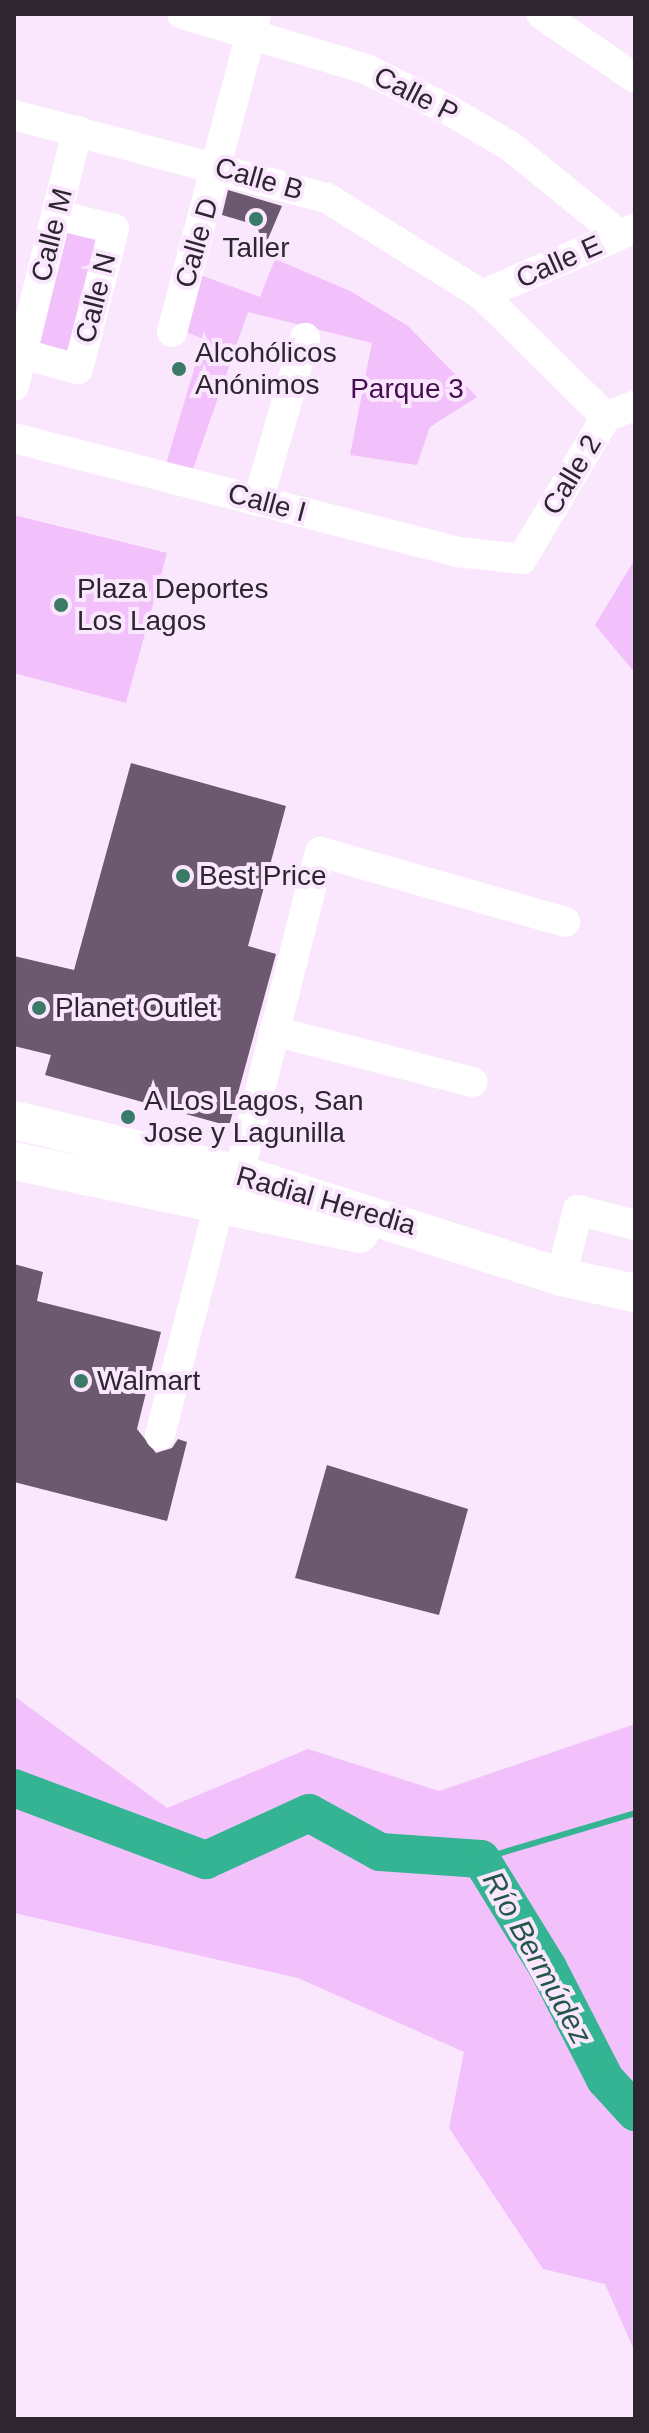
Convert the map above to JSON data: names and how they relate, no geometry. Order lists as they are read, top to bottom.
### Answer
{
  "streets": {
    "main road": ["Radial Heredia"],
    "street": [
      "Calle P",
      "Calle B",
      "Calle M",
      "Calle D",
      "Calle E",
      "Calle N",
      "Calle 2",
      "Calle I"
    ]
  },
  "crossings": [
    ["Calle P", "Calle D"],
    ["Calle P", "Calle E"],
    ["Calle B", "Calle M"],
    ["Calle B", "Calle D"],
    ["Calle B", "Calle E"],
    ["Calle B", "Calle 2"],
    ["Calle M", "Calle N"],
    ["Calle 2", "Calle I"]
  ],
  "water": ["Río Bermúdez"],
  "parks": ["Parque 3"],
  "places": [
    "Taller",
    "Alcohólicos Anónimos",
    "Plaza Deportes Los Lagos",
    "Best Price",
    "Planet Outlet",
    "A Los Lagos, San Jose y Lagunilla",
    "Walmart"
  ]
}
